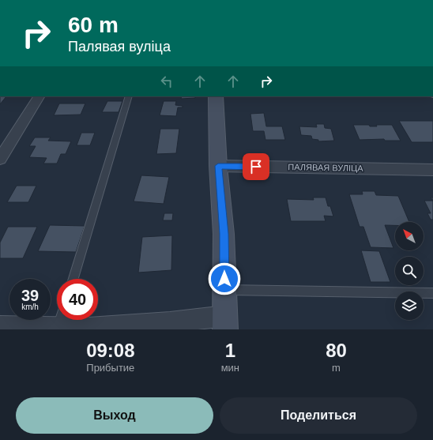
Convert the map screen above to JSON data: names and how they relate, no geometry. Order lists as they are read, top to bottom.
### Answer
{
  "streets": {
    "street": ["ПАЛЯВАЯ ВУЛІЦА"]
  },
  "north": "top left",
  "page": {
    "turn": ["60 m", "Палявая вуліца"],
    "speed": "39 km/h",
    "limit": "40",
    "eta": [
      "09:08",
      "Прибытие",
      "1",
      "мин",
      "80",
      "m"
    ],
    "buttons": ["Выход", "Поделиться"]
  }
}
